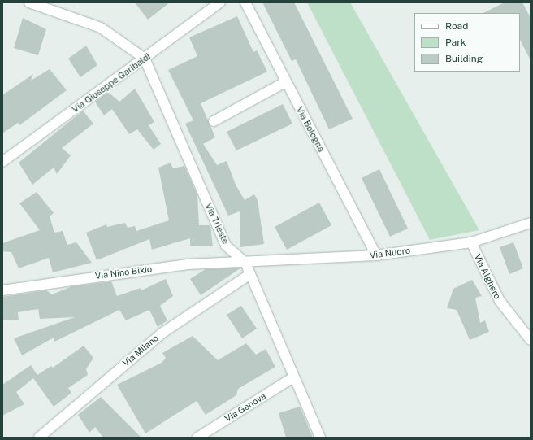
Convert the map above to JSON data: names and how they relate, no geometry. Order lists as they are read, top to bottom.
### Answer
{
  "streets": {
    "street": [
      "Via Giuseppe Garibaldi",
      "Via Bologna",
      "Via Trieste",
      "Via Nuoro",
      "Via Nino Bixio",
      "Via Alghero",
      "Via Milano",
      "Via Genova"
    ]
  },
  "crossings": [
    ["Via Giuseppe Garibaldi", "Via Trieste"],
    ["Via Bologna", "Via Nuoro"],
    ["Via Trieste", "Via Nuoro"],
    ["Via Trieste", "Via Nino Bixio"],
    ["Via Trieste", "Via Milano"],
    ["Via Trieste", "Via Genova"],
    ["Via Nuoro", "Via Nino Bixio"],
    ["Via Nuoro", "Via Alghero"]
  ],
  "legend": ["Road", "Park", "Building"]
}
